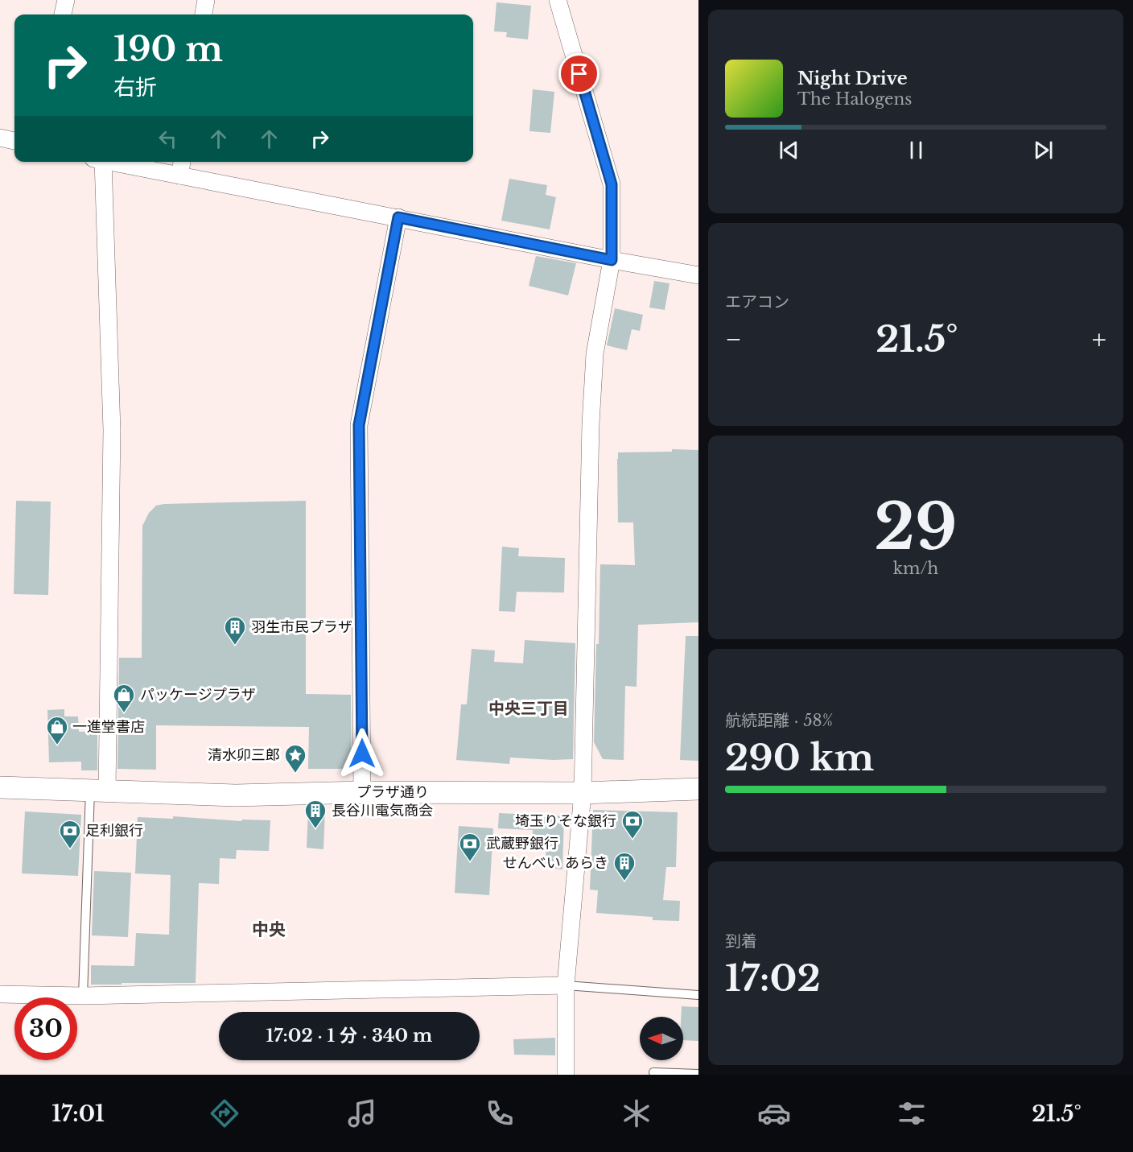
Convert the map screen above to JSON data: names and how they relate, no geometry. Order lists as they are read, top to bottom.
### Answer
{
  "streets": {
    "street": ["プラザ通り"]
  },
  "districts": ["中央三丁目", "中央"],
  "places": {
    "building": ["羽生市民プラザ", "長谷川電気商会", "せんべい あらき"],
    "shop": ["パッケージプラザ", "一進堂書店"],
    "place": ["清水卯三郎"],
    "bank": ["埼玉りそな銀行", "足利銀行", "武蔵野銀行"]
  },
  "north": "left",
  "page": {
    "turn": ["190 m", "右折"],
    "song": ["Night Drive", "The Halogens"],
    "tile": [
      "エアコン",
      ["29", "km/h"],
      ["航続距離 · 58%", "290 km"],
      ["到着", "17:02"]
    ],
    "heat": ["−", "21.5°", "+"],
    "limit": "30",
    "trip": "17:02 · 1 分 · 340 m",
    "tabs": ["17:01", "21.5°"]
  }
}
